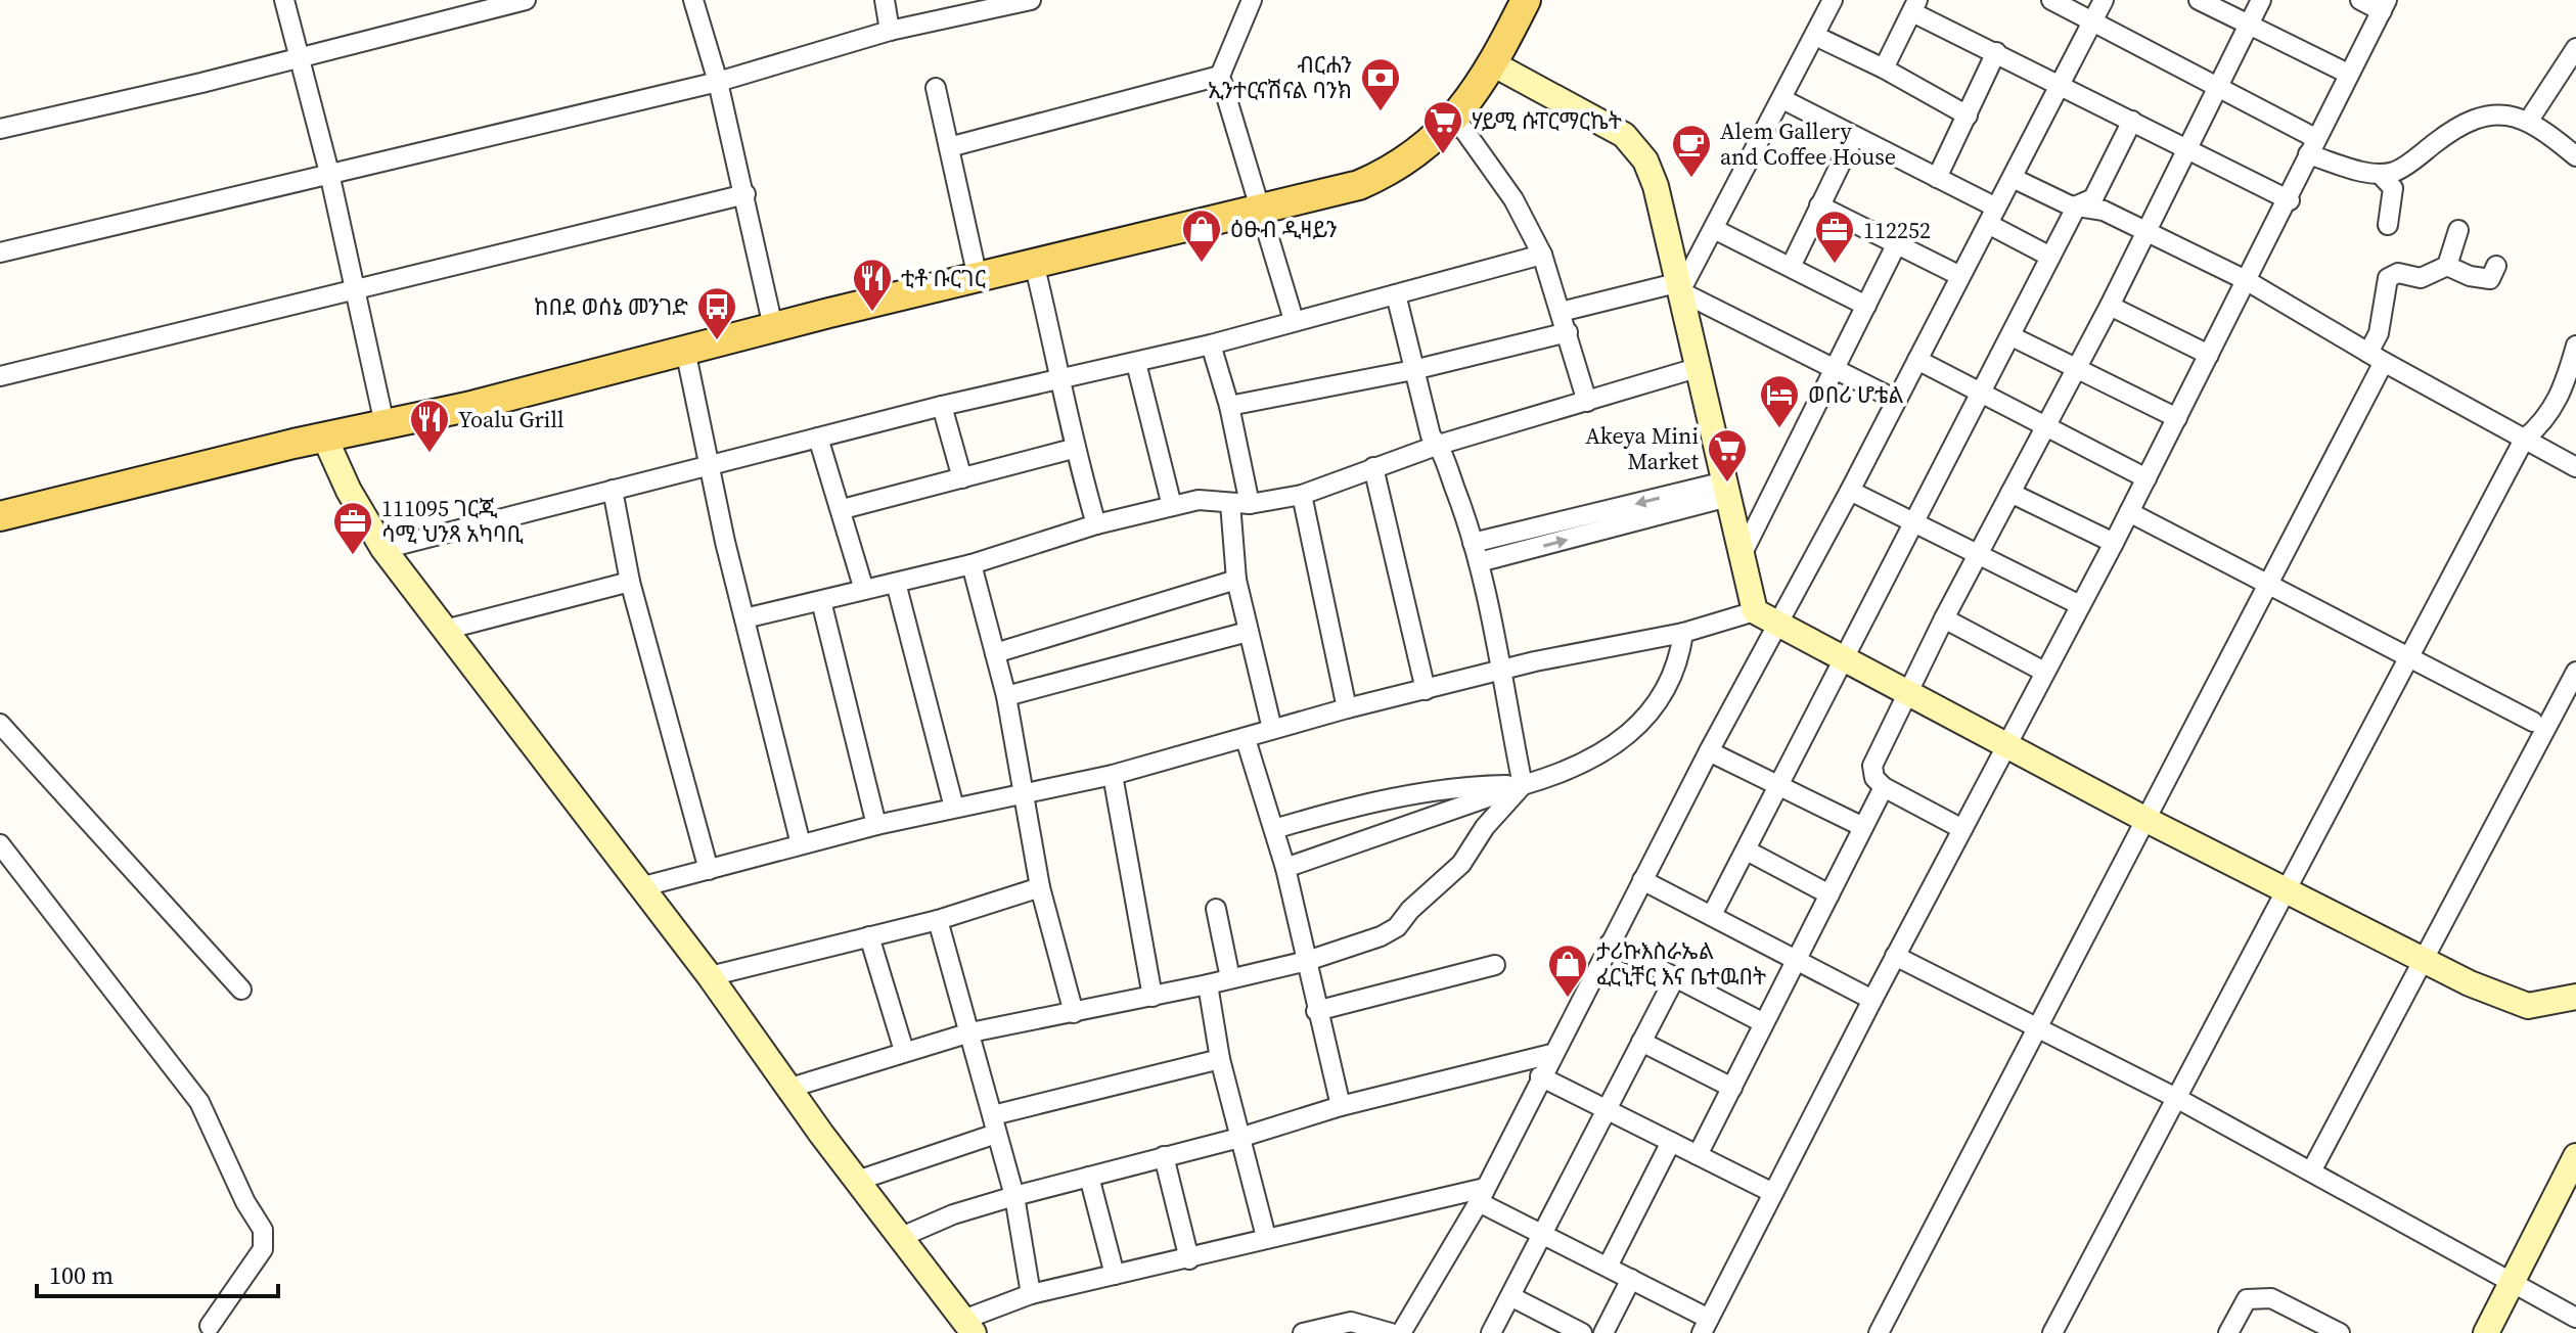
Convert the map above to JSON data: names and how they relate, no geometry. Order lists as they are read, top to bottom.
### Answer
{
  "places": {
    "bank": ["ብርሐን ኢንተርናሽናል ባንክ"],
    "supermarket": ["ሃይሚ ሱፐርማርኬት", "Akeya Mini Market"],
    "cafe": ["Alem Gallery and Coffee House"],
    "shop": ["ዕፁብ ዲዛይን", "ታሪኩእስራኤል ፈርኒቸር እና ቤተዉበት"],
    "office": ["112252", "111095 ገርጂ ሳሚ ህንጻ አካባቢ"],
    "restaurant": ["ቲቶ ቡርገር", "Yoalu Grill"],
    "bus stop": ["ከበደ ወሰኔ መንገድ"],
    "hotel": ["ወበሪ ሆቴል"]
  },
  "scale_bar": "100 m"
}
